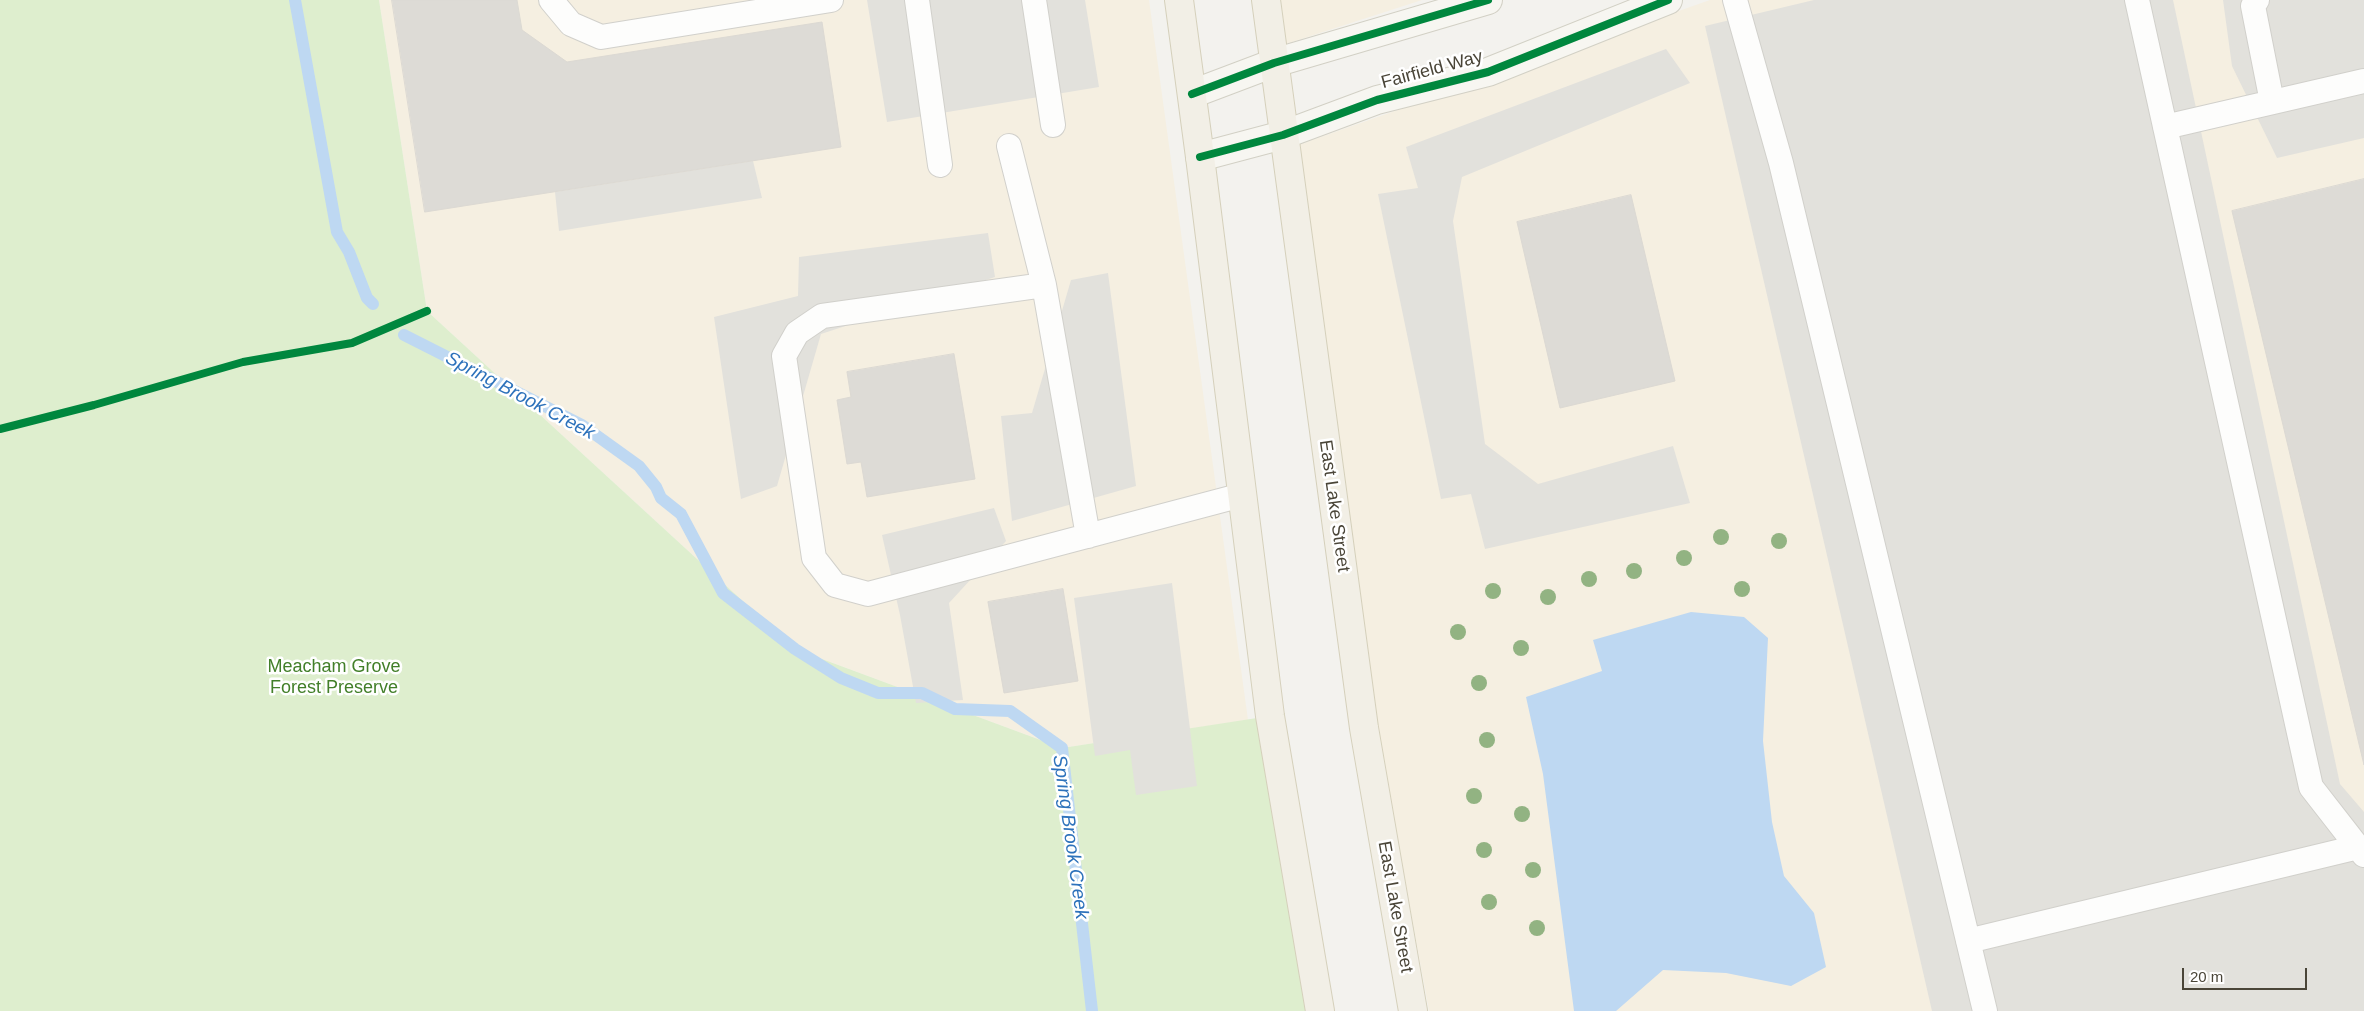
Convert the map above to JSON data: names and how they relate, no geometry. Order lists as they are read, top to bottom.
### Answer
{
  "streets": {
    "main road": ["East Lake Street"],
    "street": ["Fairfield Way"]
  },
  "crossings": [
    ["Fairfield Way", "East Lake Street"]
  ],
  "water": ["Spring Brook Creek"],
  "parks": ["Meacham Grove Forest Preserve"],
  "scale_bar": "20 m"
}
